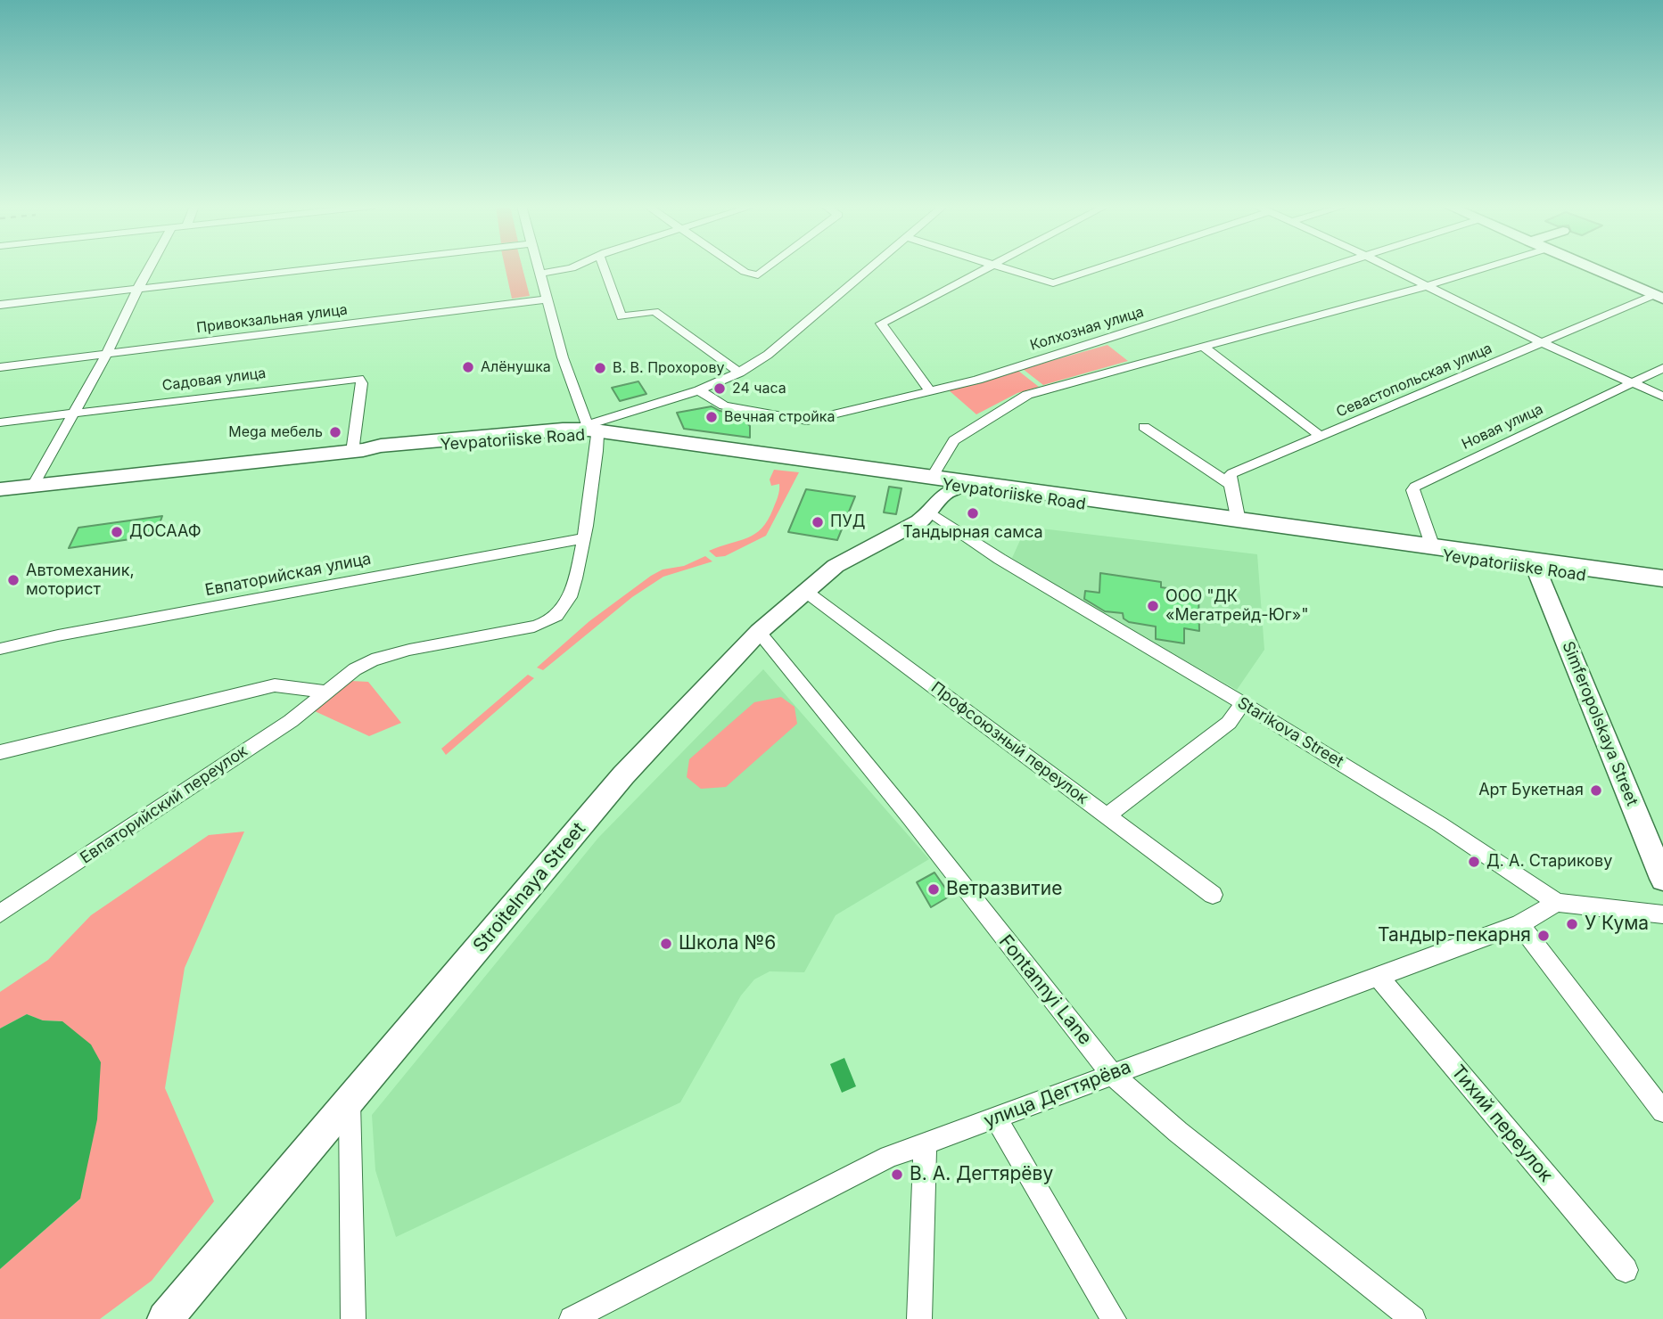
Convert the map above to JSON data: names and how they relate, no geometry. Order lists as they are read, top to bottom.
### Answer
{
  "streets": {
    "main road": ["Yevpatoriiske Road"],
    "street": [
      "Привокзальная улица",
      "Колхозная улица",
      "Садовая улица",
      "Севастопольская улица",
      "Новая улица",
      "Евпаторийская улица",
      "Simferopolskaya Street",
      "Starikova Street",
      "Профсоюзный переулок",
      "Евпаторийский переулок",
      "Stroitelnaya Street",
      "Fontannyi Lane",
      "улица Дегтярёва",
      "Тихий переулок"
    ]
  },
  "crossings": [
    ["Садовая улица", "Yevpatoriiske Road"],
    ["Новая улица", "Yevpatoriiske Road"],
    ["Yevpatoriiske Road", "Simferopolskaya Street"],
    ["Yevpatoriiske Road", "Евпаторийский переулок"],
    ["Yevpatoriiske Road", "Stroitelnaya Street"],
    ["Евпаторийская улица", "Евпаторийский переулок"],
    ["Starikova Street", "Stroitelnaya Street"],
    ["Starikova Street", "улица Дегтярёва"],
    ["Профсоюзный переулок", "Stroitelnaya Street"],
    ["Stroitelnaya Street", "Fontannyi Lane"],
    ["Fontannyi Lane", "улица Дегтярёва"],
    ["улица Дегтярёва", "Тихий переулок"]
  ],
  "places": [
    "Алёнушка",
    "В. В. Прохорову",
    "24 часа",
    "Вечная стройка",
    "Mega мебель",
    "Тандырная самса",
    "ПУД",
    "ДОСААФ",
    "Автомеханик, моторист",
    "ООО \"ДК «Мегатрейд-Юг»\"",
    "Арт Букетная",
    "Д. А. Старикову",
    "Ветразвитие",
    "У Кума",
    "Тандыр-пекарня",
    "Школа №6",
    "В. А. Дегтярёву"
  ]
}
